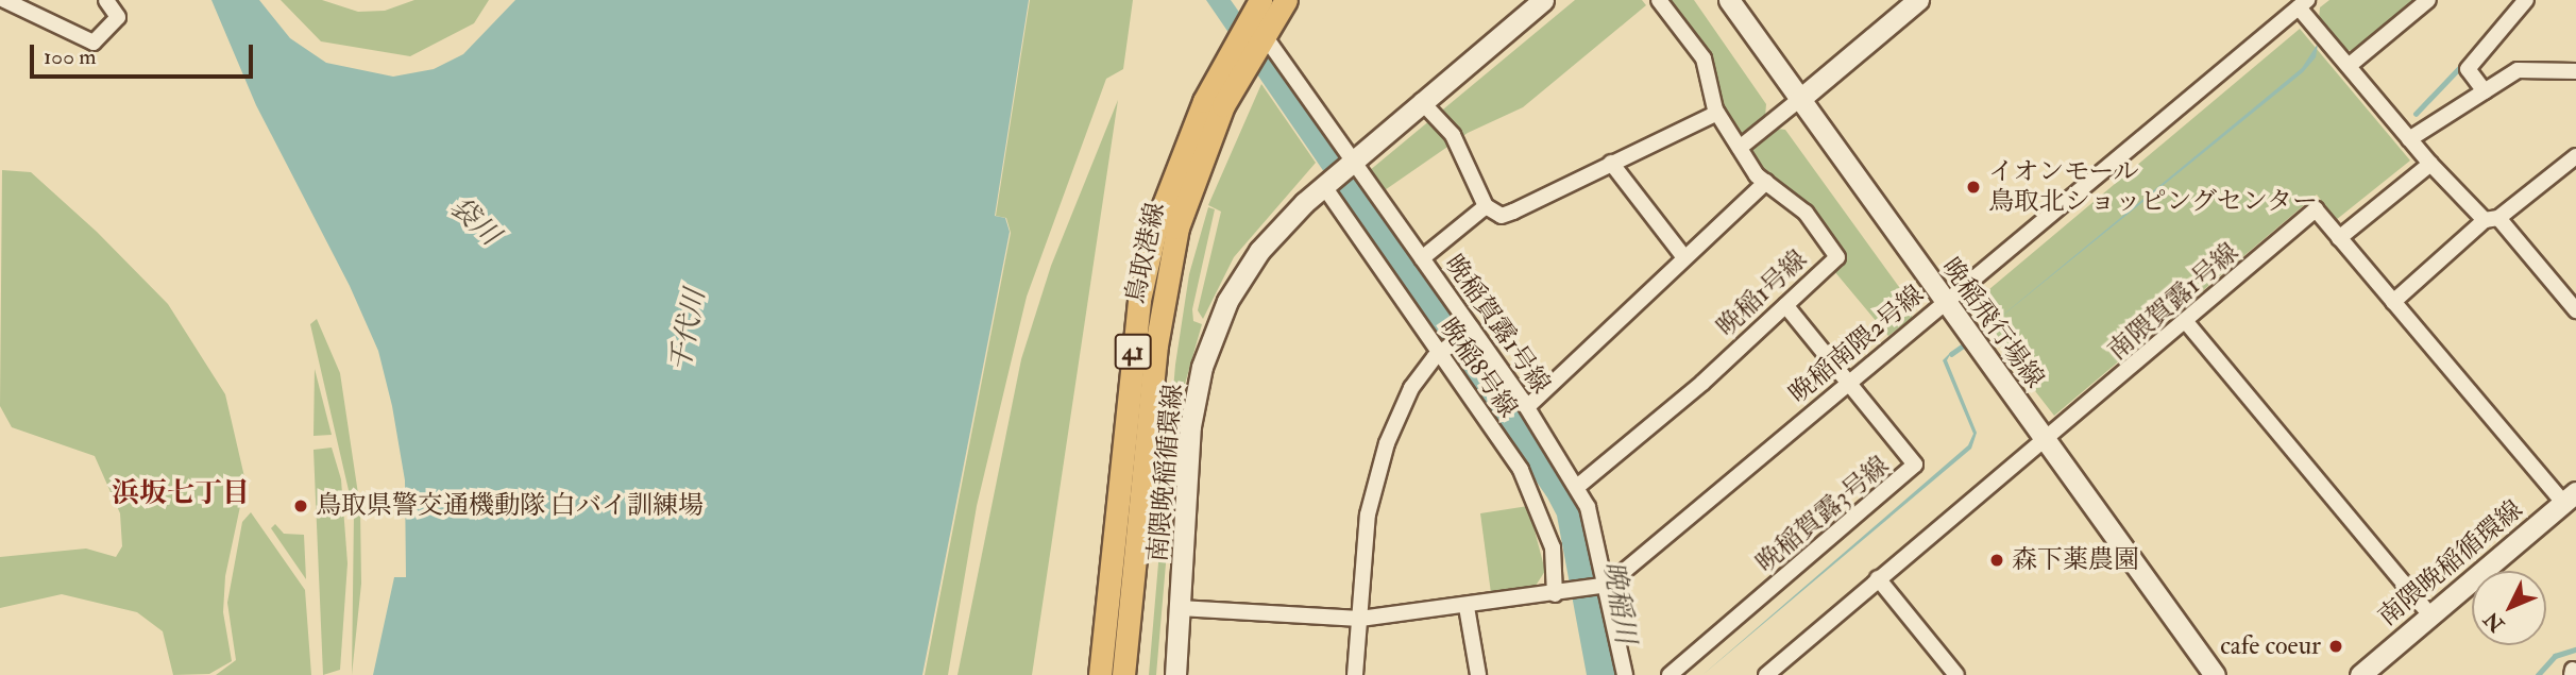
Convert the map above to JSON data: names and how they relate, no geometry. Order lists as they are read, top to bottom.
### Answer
{
  "streets": {
    "main road": ["鳥取港線", "41"],
    "street": [
      "晩稲1号線",
      "南隈賀露1号線",
      "晩稲飛行場線",
      "晩稲賀露1号線",
      "晩稲南隈2号線",
      "晩稲8号線",
      "南隈晩稲循環線",
      "晩稲賀露3号線"
    ]
  },
  "crossings": [
    ["鳥取港線", "晩稲賀露1号線"],
    ["晩稲1号線", "晩稲賀露1号線"],
    ["晩稲1号線", "晩稲賀露3号線"],
    ["南隈賀露1号線", "晩稲飛行場線"],
    ["南隈賀露1号線", "南隈晩稲循環線"],
    ["晩稲飛行場線", "晩稲南隈2号線"],
    ["晩稲賀露1号線", "晩稲南隈2号線"],
    ["晩稲賀露1号線", "南隈晩稲循環線"],
    ["晩稲南隈2号線", "晩稲賀露3号線"],
    ["晩稲8号線", "南隈晩稲循環線"]
  ],
  "districts": ["浜坂七丁目"],
  "water": ["袋川", "千代川", "晩稲川"],
  "places": [
    "イオンモール 鳥取北ショッピングセンター",
    "鳥取県警交通機動隊 白バイ訓練場",
    "森下薬農園",
    "cafe coeur"
  ],
  "scale_bar": "100 m",
  "north": "bottom left"
}
